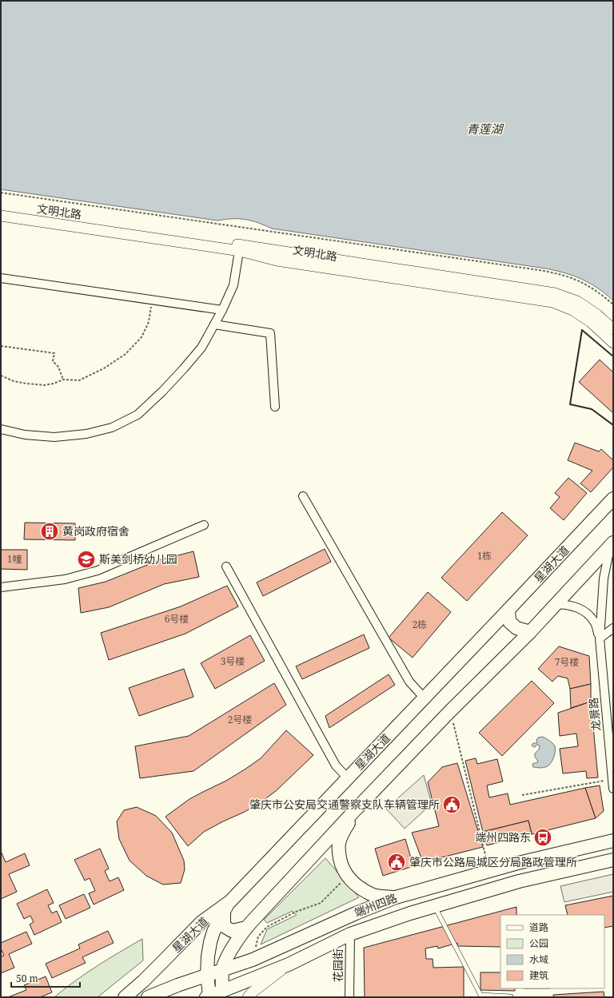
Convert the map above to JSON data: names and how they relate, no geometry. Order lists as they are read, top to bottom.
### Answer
{
  "streets": {
    "main road": ["星湖大道", "端州四路"],
    "street": ["文明北路", "龙景路", "花园街"]
  },
  "crossings": [
    ["端州四路", "花园街"]
  ],
  "water": ["青莲湖"],
  "places": {
    "building": ["黄岗政府宿舍"],
    "school or university": ["斯美剑桥幼儿园"],
    "public building": ["肇庆市公安局交通警察支队车辆管理所", "肇庆市公路局城区分局路政管理所"],
    "bus stop": ["端州四路东"]
  },
  "house_numbers": [
    "1栋",
    "1幢",
    "6号楼",
    "2栋",
    "3号楼",
    "7号楼",
    "2号楼"
  ],
  "legend": [
    "道路",
    "公园",
    "水域",
    "建筑"
  ],
  "scale_bar": "50 m"
}
